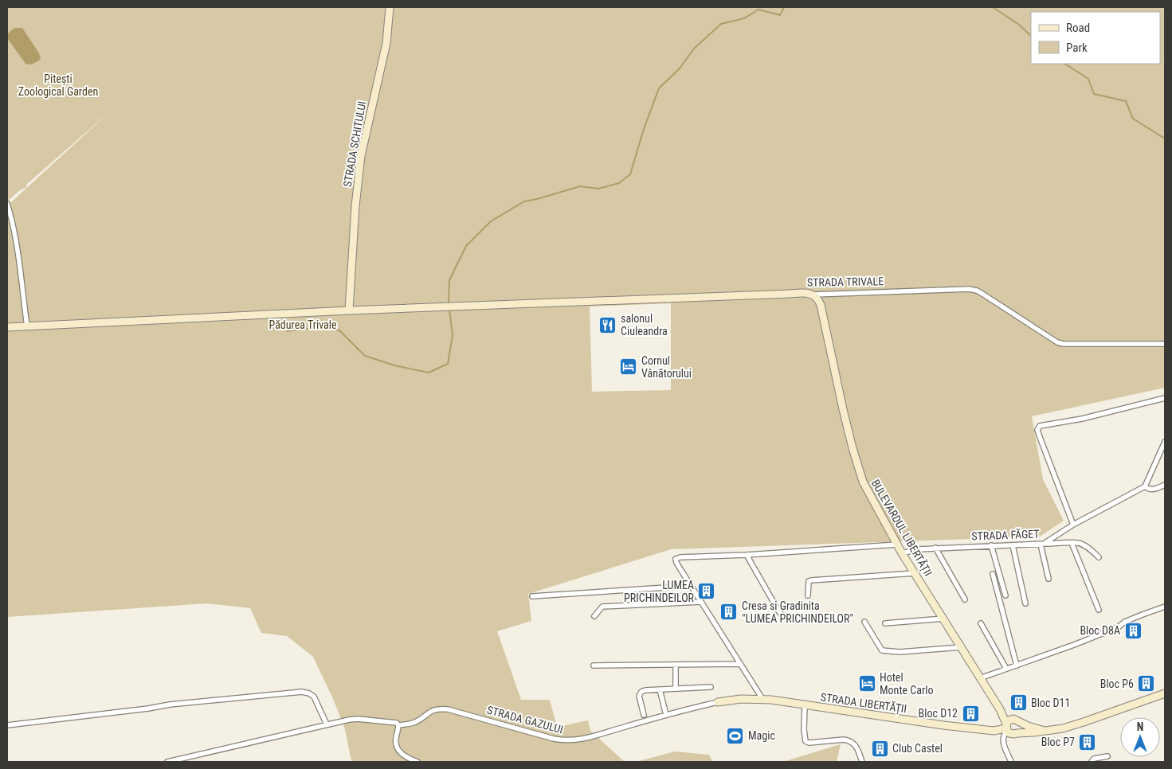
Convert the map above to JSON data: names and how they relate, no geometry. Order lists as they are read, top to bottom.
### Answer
{
  "streets": {
    "main road": [
      "STRADA SCHITULUI",
      "STRADA TRIVALE",
      "BULEVARDUL LIBERTĂȚII",
      "STRADA LIBERTĂȚII"
    ],
    "street": ["STRADA FĂGET", "STRADA GAZULUI"]
  },
  "crossings": [
    ["STRADA SCHITULUI", "STRADA TRIVALE"],
    ["STRADA TRIVALE", "BULEVARDUL LIBERTĂȚII"],
    ["BULEVARDUL LIBERTĂȚII", "STRADA FĂGET"],
    ["BULEVARDUL LIBERTĂȚII", "STRADA LIBERTĂȚII"],
    ["STRADA LIBERTĂȚII", "STRADA GAZULUI"]
  ],
  "parks": ["Pitești Zoological Garden", "Pădurea Trivale"],
  "places": {
    "restaurant": ["salonul Ciuleandra"],
    "hotel": ["Cornul Vânătorului", "Hotel Monte Carlo"],
    "building": [
      "LUMEA PRICHINDEILOR",
      "Cresa si Gradinita \"LUMEA PRICHINDEILOR\"",
      "Bloc D8A",
      "Bloc P6",
      "Bloc D11",
      "Bloc D12",
      "Bloc P7",
      "Club Castel"
    ],
    "sports": ["Magic"]
  },
  "legend": ["Road", "Park"],
  "north": "top"
}
